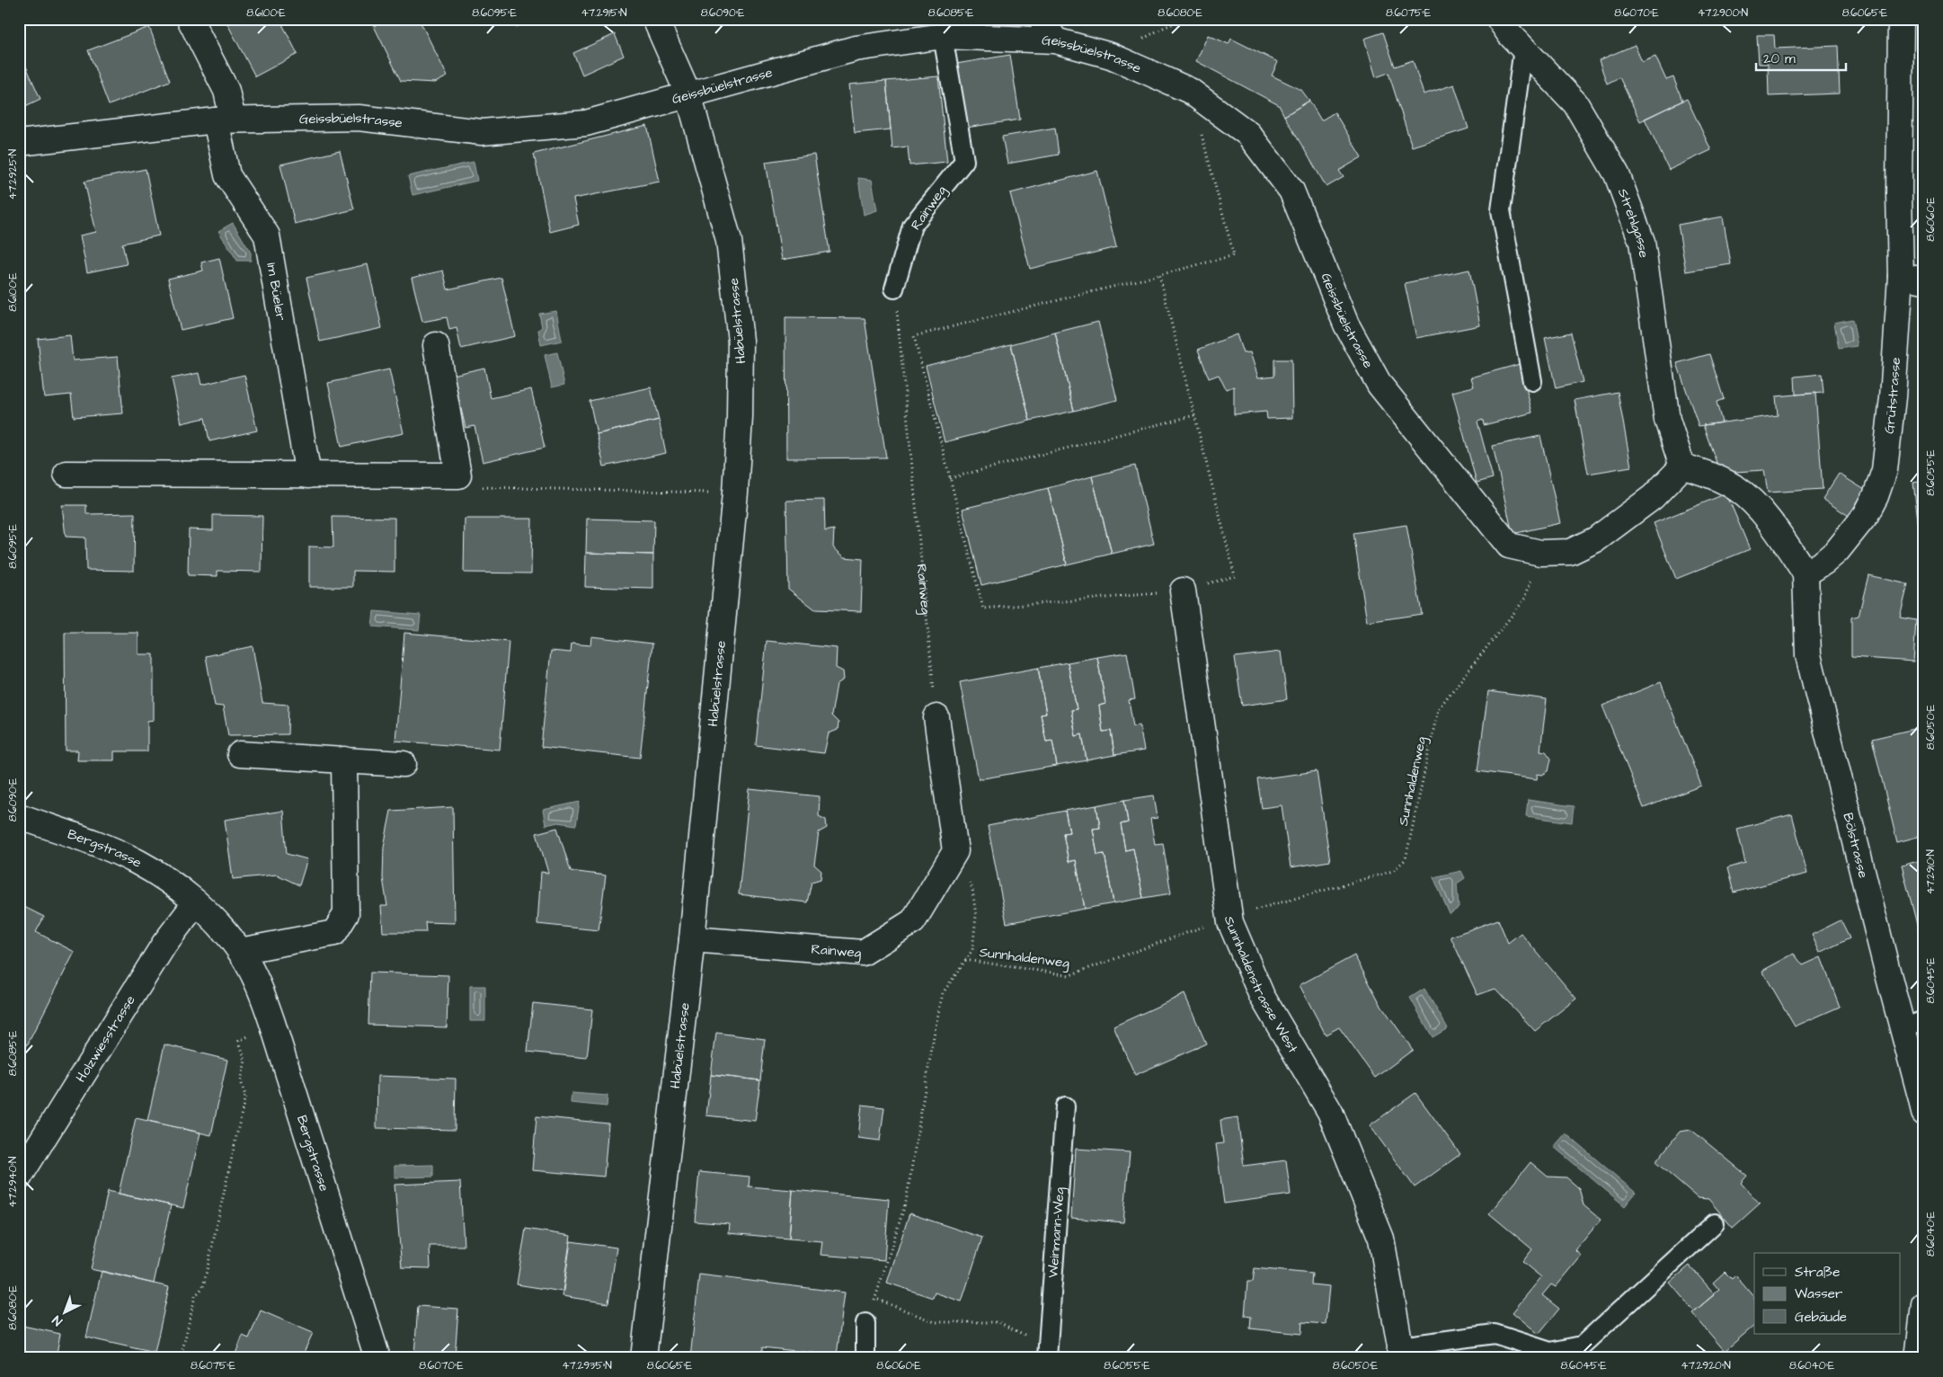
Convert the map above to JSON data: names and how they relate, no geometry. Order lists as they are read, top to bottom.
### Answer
{
  "streets": {
    "street": [
      "Geissbüelstrasse",
      "Rainweg",
      "Strehlgasse",
      "Im Büeler",
      "Habüelstrasse",
      "Grütstrasse",
      "Bölstrasse",
      "Bergstrasse",
      "Sunnhaldenstrasse West",
      "Holzwiesstrasse"
    ],
    "lane": ["Weinmann-Weg"],
    "path": ["Sunnhaldenweg"]
  },
  "crossings": [
    ["Geissbüelstrasse", "Rainweg"],
    ["Geissbüelstrasse", "Strehlgasse"],
    ["Geissbüelstrasse", "Im Büeler"],
    ["Geissbüelstrasse", "Habüelstrasse"],
    ["Geissbüelstrasse", "Sunnhaldenweg"],
    ["Rainweg", "Habüelstrasse"],
    ["Grütstrasse", "Bölstrasse"],
    ["Sunnhaldenweg", "Sunnhaldenstrasse West"],
    ["Bergstrasse", "Holzwiesstrasse"]
  ],
  "legend": ["Straße", "Wasser", "Gebäude"],
  "scale_bar": "20 m",
  "north": "bottom left",
  "coordinates": [
    "8.6100°E",
    "8.6095°E",
    "47.2915°N",
    "8.6090°E",
    "8.6085°E",
    "8.6080°E",
    "8.6075°E",
    "8.6070°E",
    "47.2900°N",
    "8.6065°E",
    "47.2925°N",
    "8.6060°E",
    "8.6055°E",
    "8.6050°E",
    "47.2910°N",
    "8.6045°E",
    "47.2940°N",
    "8.6040°E",
    "47.2935°N",
    "47.2920°N"
  ]
}
